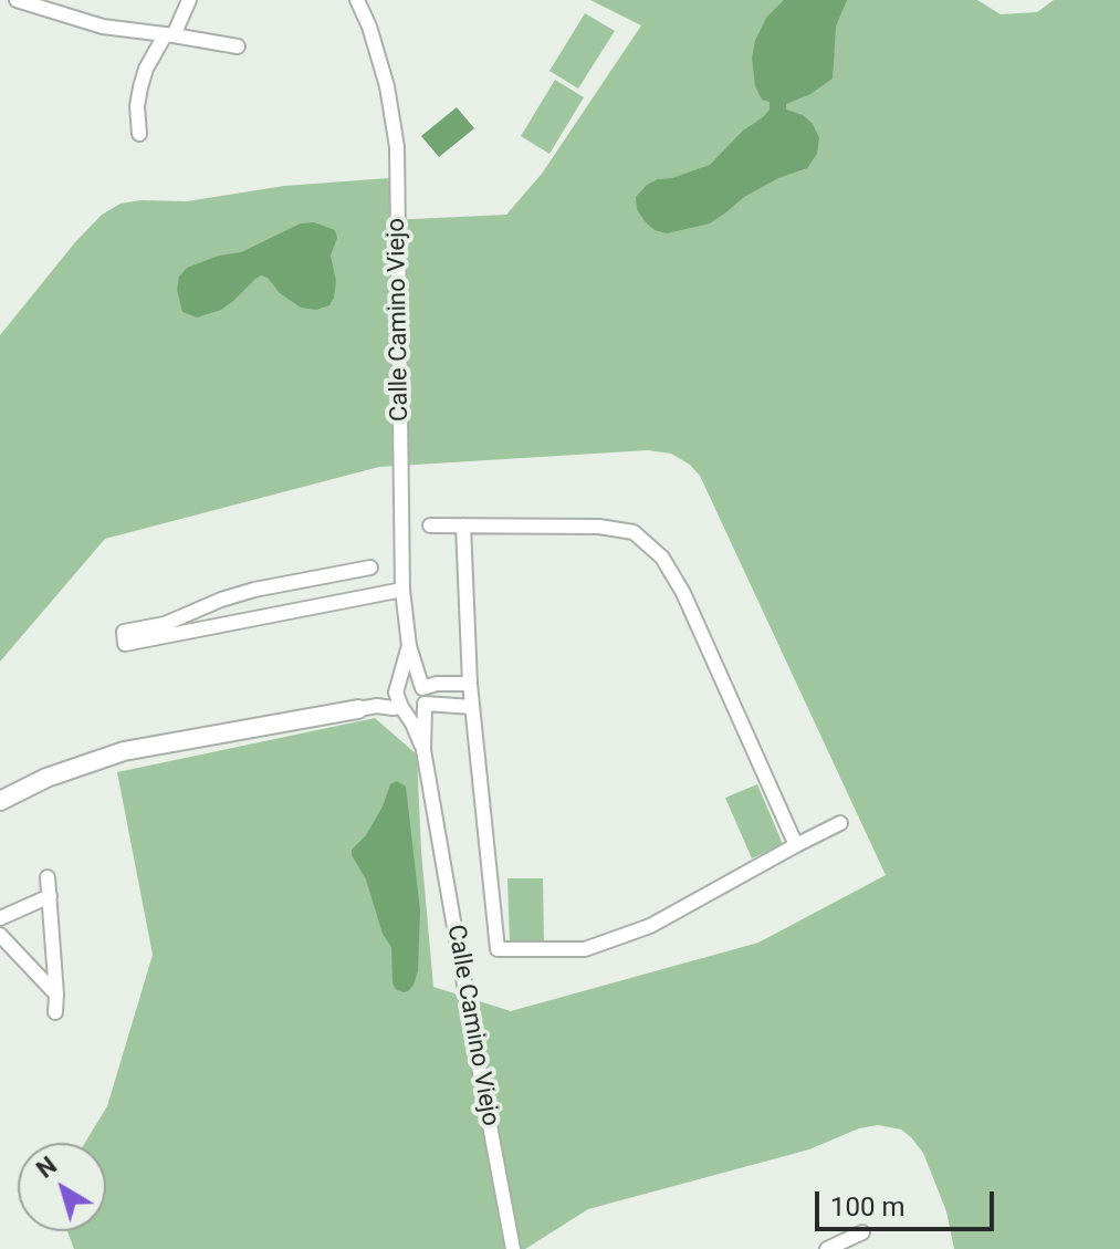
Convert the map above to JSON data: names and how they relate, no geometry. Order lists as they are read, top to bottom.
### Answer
{
  "streets": {
    "street": ["Calle Camino Viejo"]
  },
  "scale_bar": "100 m",
  "north": "top left"
}
